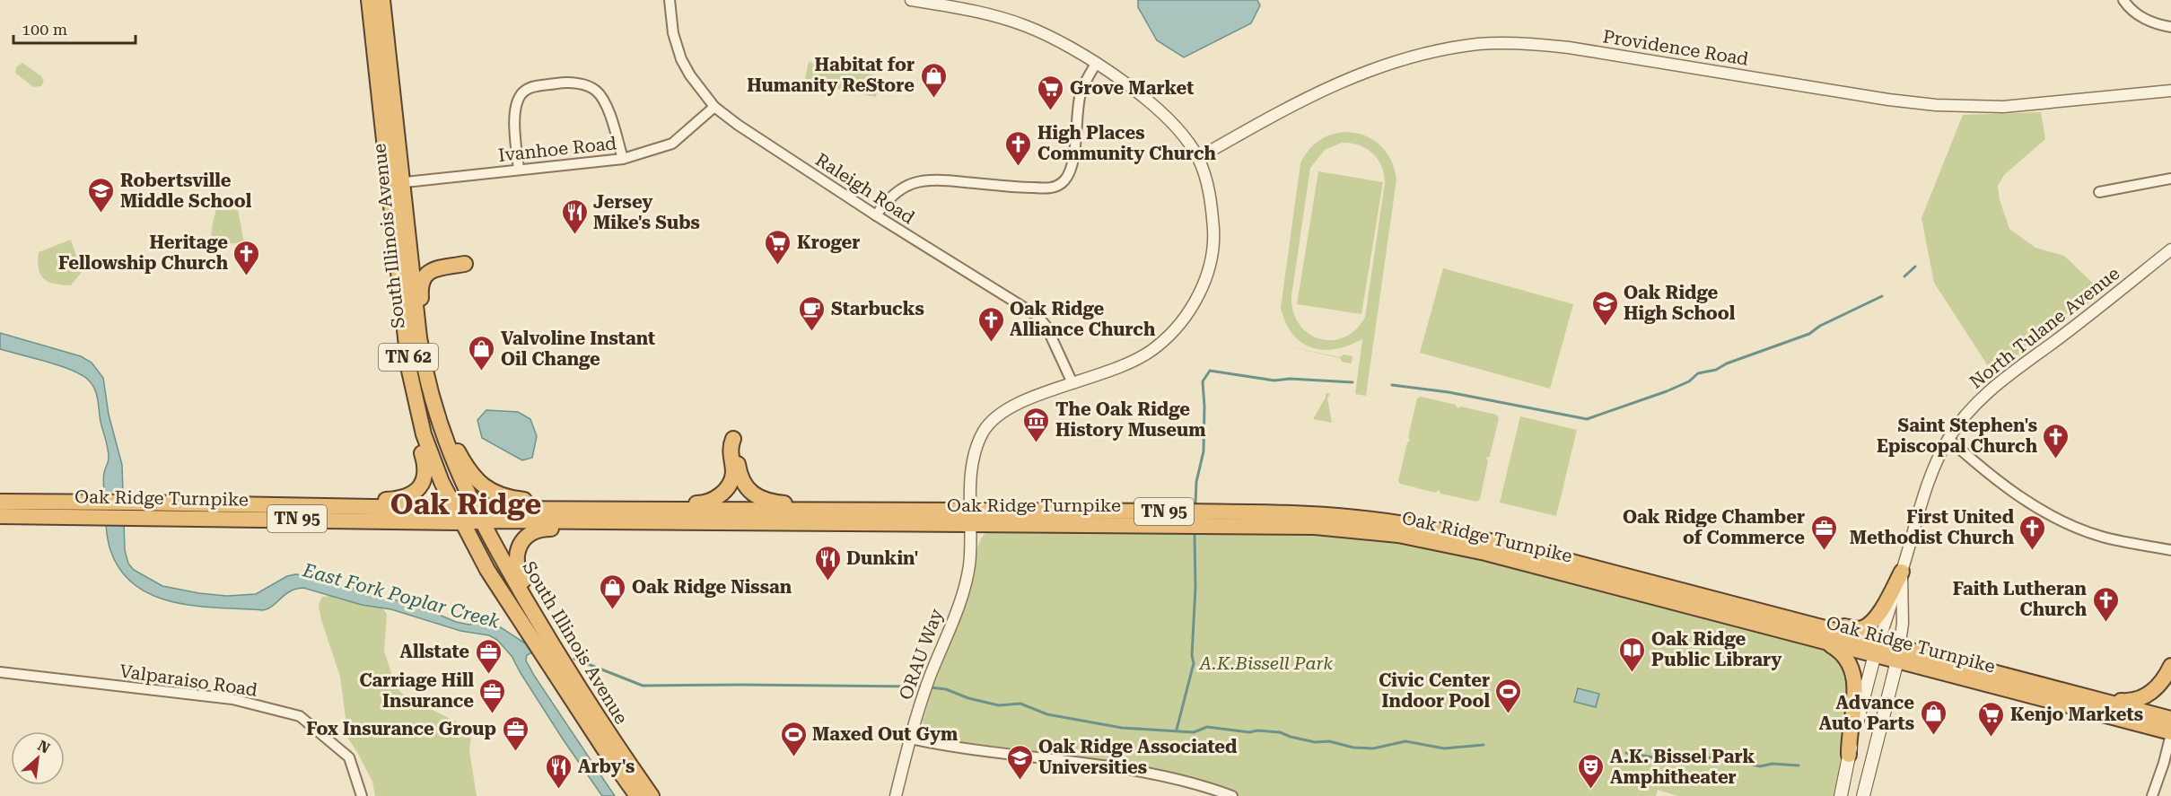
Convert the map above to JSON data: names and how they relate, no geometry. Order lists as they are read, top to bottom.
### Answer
{
  "streets": {
    "highway": [
      "South Illinois Avenue",
      "TN 62",
      "Oak Ridge Turnpike",
      "TN 95"
    ],
    "street": [
      "Providence Road",
      "Ivanhoe Road",
      "Raleigh Road",
      "North Tulane Avenue",
      "ORAU Way",
      "Valparaiso Road"
    ]
  },
  "crossings": [
    ["Providence Road", "ORAU Way"],
    ["Ivanhoe Road", "Raleigh Road"],
    ["Ivanhoe Road", "South Illinois Avenue"],
    ["Ivanhoe Road", "TN 62"],
    ["Raleigh Road", "ORAU Way"],
    ["South Illinois Avenue", "TN 62"],
    ["South Illinois Avenue", "Oak Ridge Turnpike"],
    ["North Tulane Avenue", "Oak Ridge Turnpike"],
    ["TN 62", "Oak Ridge Turnpike"],
    ["Oak Ridge Turnpike", "ORAU Way"]
  ],
  "districts": ["Oak Ridge"],
  "water": ["East Fork Poplar Creek"],
  "parks": ["A.K.Bissell Park"],
  "places": {
    "shop": [
      "Habitat for Humanity ReStore",
      "Valvoline Instant Oil Change",
      "Oak Ridge Nissan",
      "Advance Auto Parts"
    ],
    "supermarket": ["Grove Market", "Kroger", "Kenjo Markets"],
    "church": [
      "High Places Community Church",
      "Heritage Fellowship Church",
      "Oak Ridge Alliance Church",
      "Saint Stephen's Episcopal Church",
      "First United Methodist Church",
      "Faith Lutheran Church"
    ],
    "school or university": ["Robertsville Middle School", "Oak Ridge High School", "Oak Ridge Associated Universities"],
    "restaurant": ["Jersey Mike's Subs", "Dunkin'", "Arby's"],
    "cafe": ["Starbucks"],
    "museum": ["The Oak Ridge History Museum"],
    "office": [
      "Oak Ridge Chamber of Commerce",
      "Allstate",
      "Carriage Hill Insurance",
      "Fox Insurance Group"
    ],
    "library": ["Oak Ridge Public Library"],
    "sports": ["Civic Center Indoor Pool", "Maxed Out Gym"],
    "theatre": ["A.K. Bissel Park Amphitheater"]
  },
  "scale_bar": "100 m",
  "north": "top right"
}
